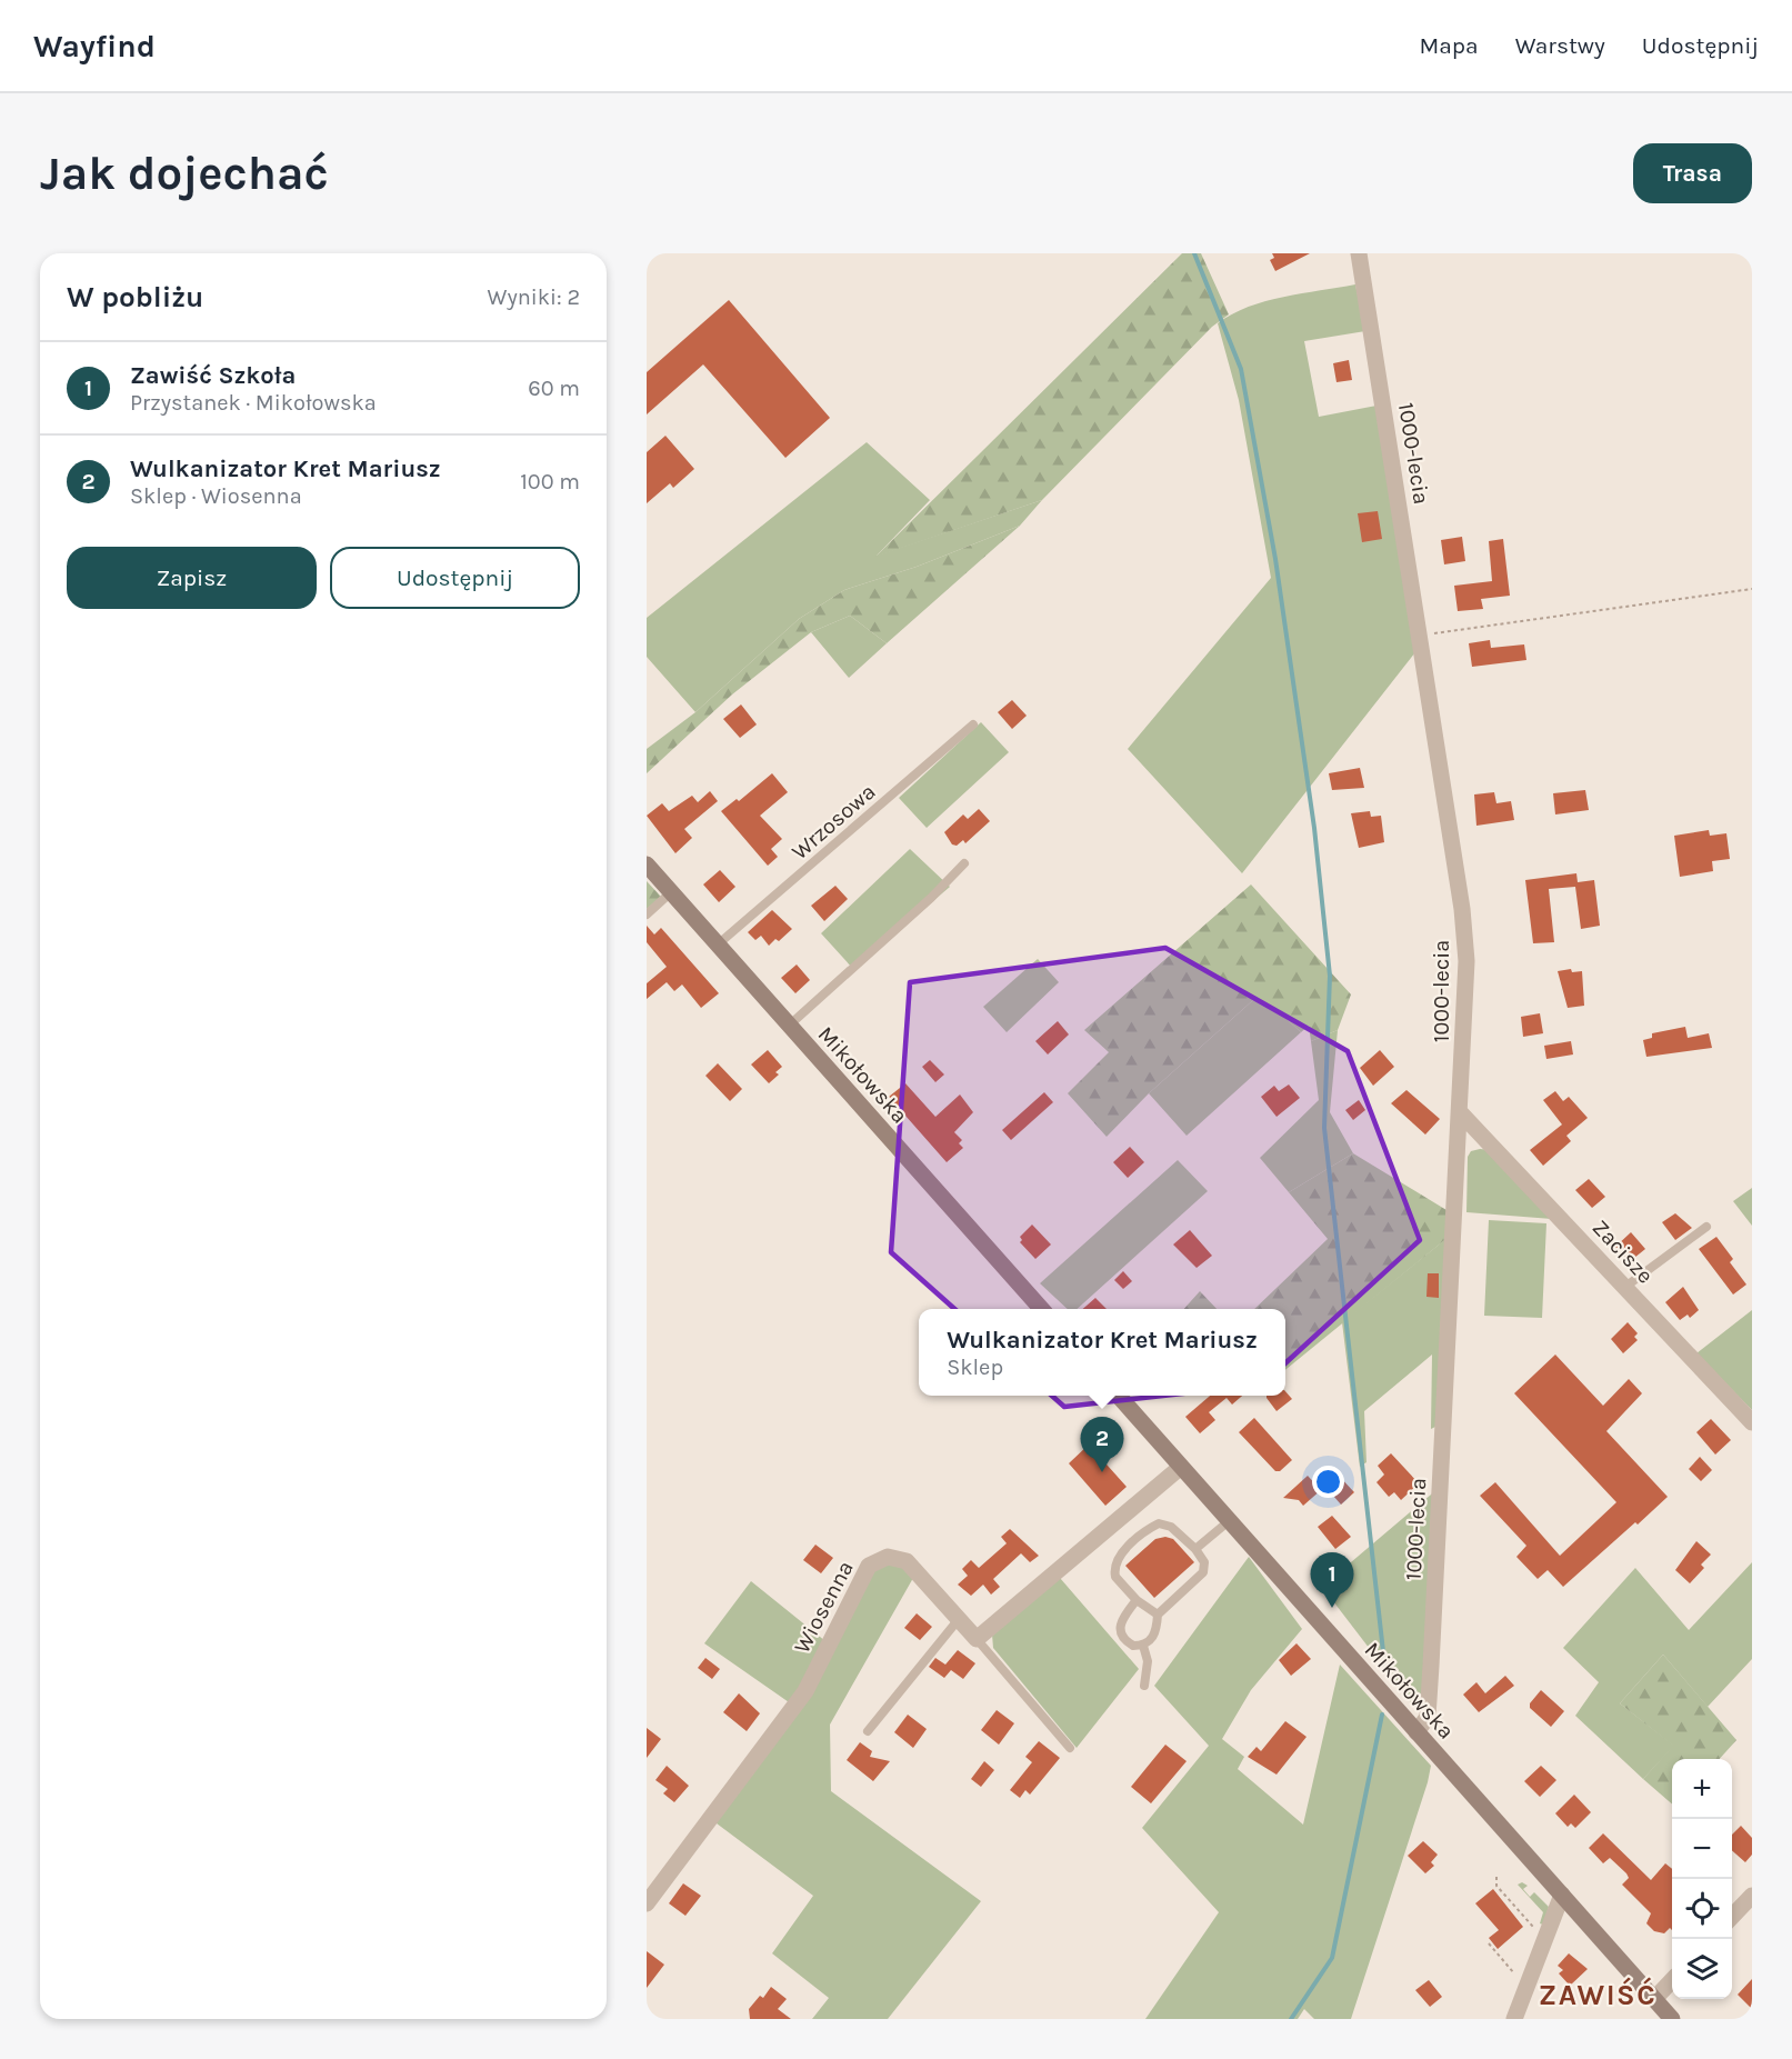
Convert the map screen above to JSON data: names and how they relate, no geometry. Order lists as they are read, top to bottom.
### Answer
{
  "streets": {
    "main road": ["Mikołowska"],
    "street": ["1000-lecia", "Zacisze", "Wiosenna"],
    "lane": ["Wrzosowa"]
  },
  "crossings": [
    ["1000-lecia", "Mikołowska"],
    ["1000-lecia", "Zacisze"],
    ["Wrzosowa", "Mikołowska"]
  ],
  "districts": ["ZAWIŚĆ"],
  "page": {
    "header": "Wayfind",
    "nav": ["Mapa", "Warstwy", "Udostępnij"],
    "buttons": [
      "Trasa",
      ["Zapisz", "Udostępnij"]
    ],
    "title": "Jak dojechać",
    "heading": ["W pobliżu", "Wyniki: 2"],
    "list": [
      {
        "mark": "1",
        "name": "Zawiść Szkoła",
        "note": "Przystanek · Mikołowska",
        "value": "60 m"
      },
      {
        "mark": "2",
        "name": "Wulkanizator Kret Mariusz",
        "note": "Sklep · Wiosenna",
        "value": "100 m"
      }
    ],
    "popup": ["Wulkanizator Kret Mariusz", "Sklep"],
    "pins": ["2", "1"],
    "map_buttons": ["+", "−"]
  }
}
